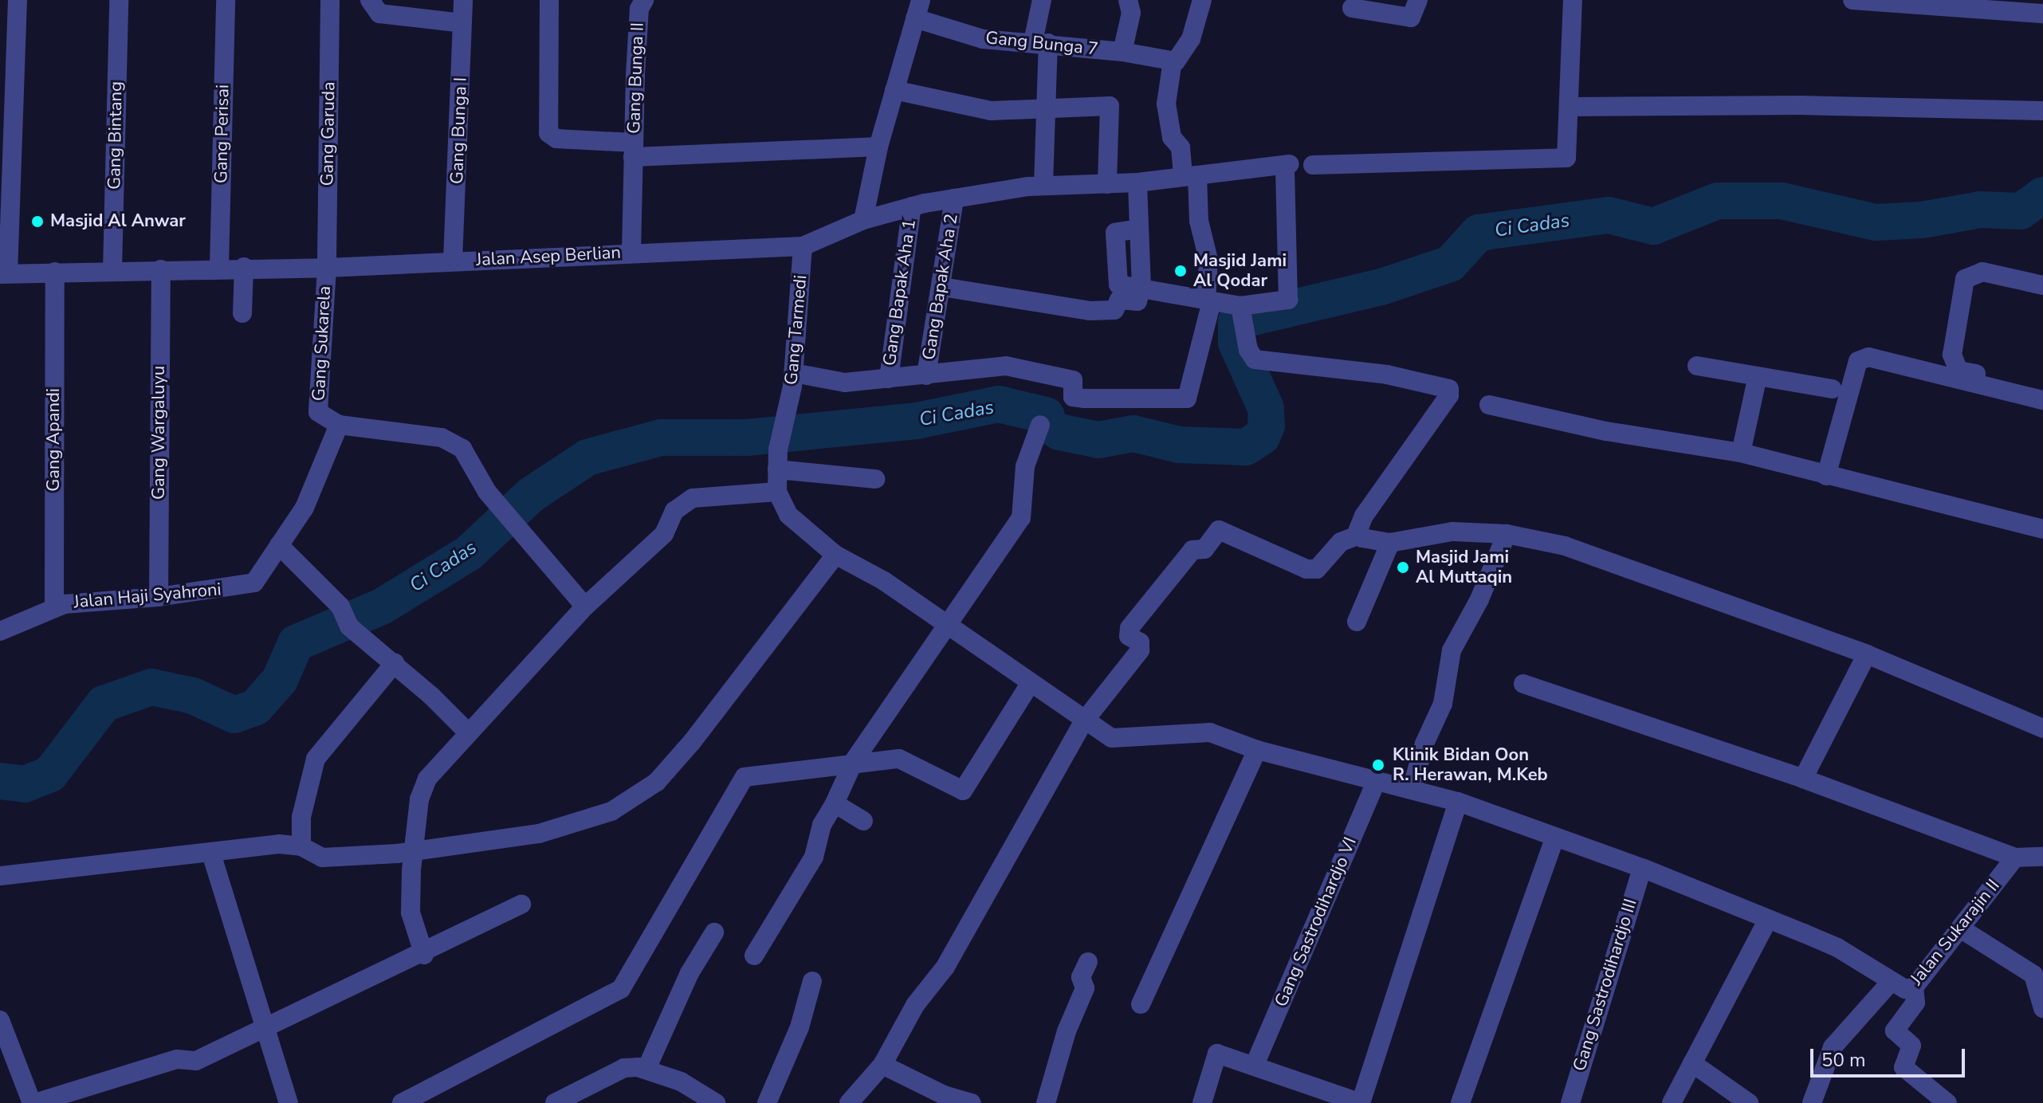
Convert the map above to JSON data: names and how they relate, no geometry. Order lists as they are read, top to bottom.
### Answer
{
  "streets": {
    "street": [
      "Gang Bunga 7",
      "Gang Bunga II",
      "Gang Bunga I",
      "Gang Perisai",
      "Gang Garuda",
      "Gang Bintang",
      "Jalan Asep Berlian",
      "Gang Bapak Aha 2",
      "Gang Bapak Aha 1",
      "Gang Tarmedi",
      "Gang Sukarela",
      "Gang Wargaluyu",
      "Gang Apandi",
      "Jalan Haji Syahroni",
      "Gang Sastrodihardjo VI",
      "Jalan Sukarajin II",
      "Gang Sastrodihardjo III"
    ]
  },
  "crossings": [
    ["Gang Bunga II", "Jalan Asep Berlian"],
    ["Gang Bunga I", "Jalan Asep Berlian"],
    ["Gang Perisai", "Jalan Asep Berlian"],
    ["Gang Garuda", "Jalan Asep Berlian"],
    ["Gang Garuda", "Gang Sukarela"],
    ["Gang Bintang", "Jalan Asep Berlian"],
    ["Jalan Asep Berlian", "Gang Bapak Aha 2"],
    ["Jalan Asep Berlian", "Gang Bapak Aha 1"],
    ["Jalan Asep Berlian", "Gang Tarmedi"],
    ["Jalan Asep Berlian", "Gang Sukarela"],
    ["Jalan Asep Berlian", "Gang Wargaluyu"],
    ["Jalan Asep Berlian", "Gang Apandi"],
    ["Gang Tarmedi", "Jalan Sukarajin II"],
    ["Gang Sukarela", "Jalan Haji Syahroni"],
    ["Gang Wargaluyu", "Jalan Haji Syahroni"],
    ["Gang Apandi", "Jalan Haji Syahroni"],
    ["Gang Sastrodihardjo VI", "Jalan Sukarajin II"],
    ["Jalan Sukarajin II", "Gang Sastrodihardjo III"]
  ],
  "water": ["Ci Cadas"],
  "places": [
    "Masjid Al Anwar",
    "Masjid Jami Al Qodar",
    "Masjid Jami Al Muttaqin",
    "Klinik Bidan Oon R. Herawan, M.Keb"
  ],
  "scale_bar": "50 m"
}
